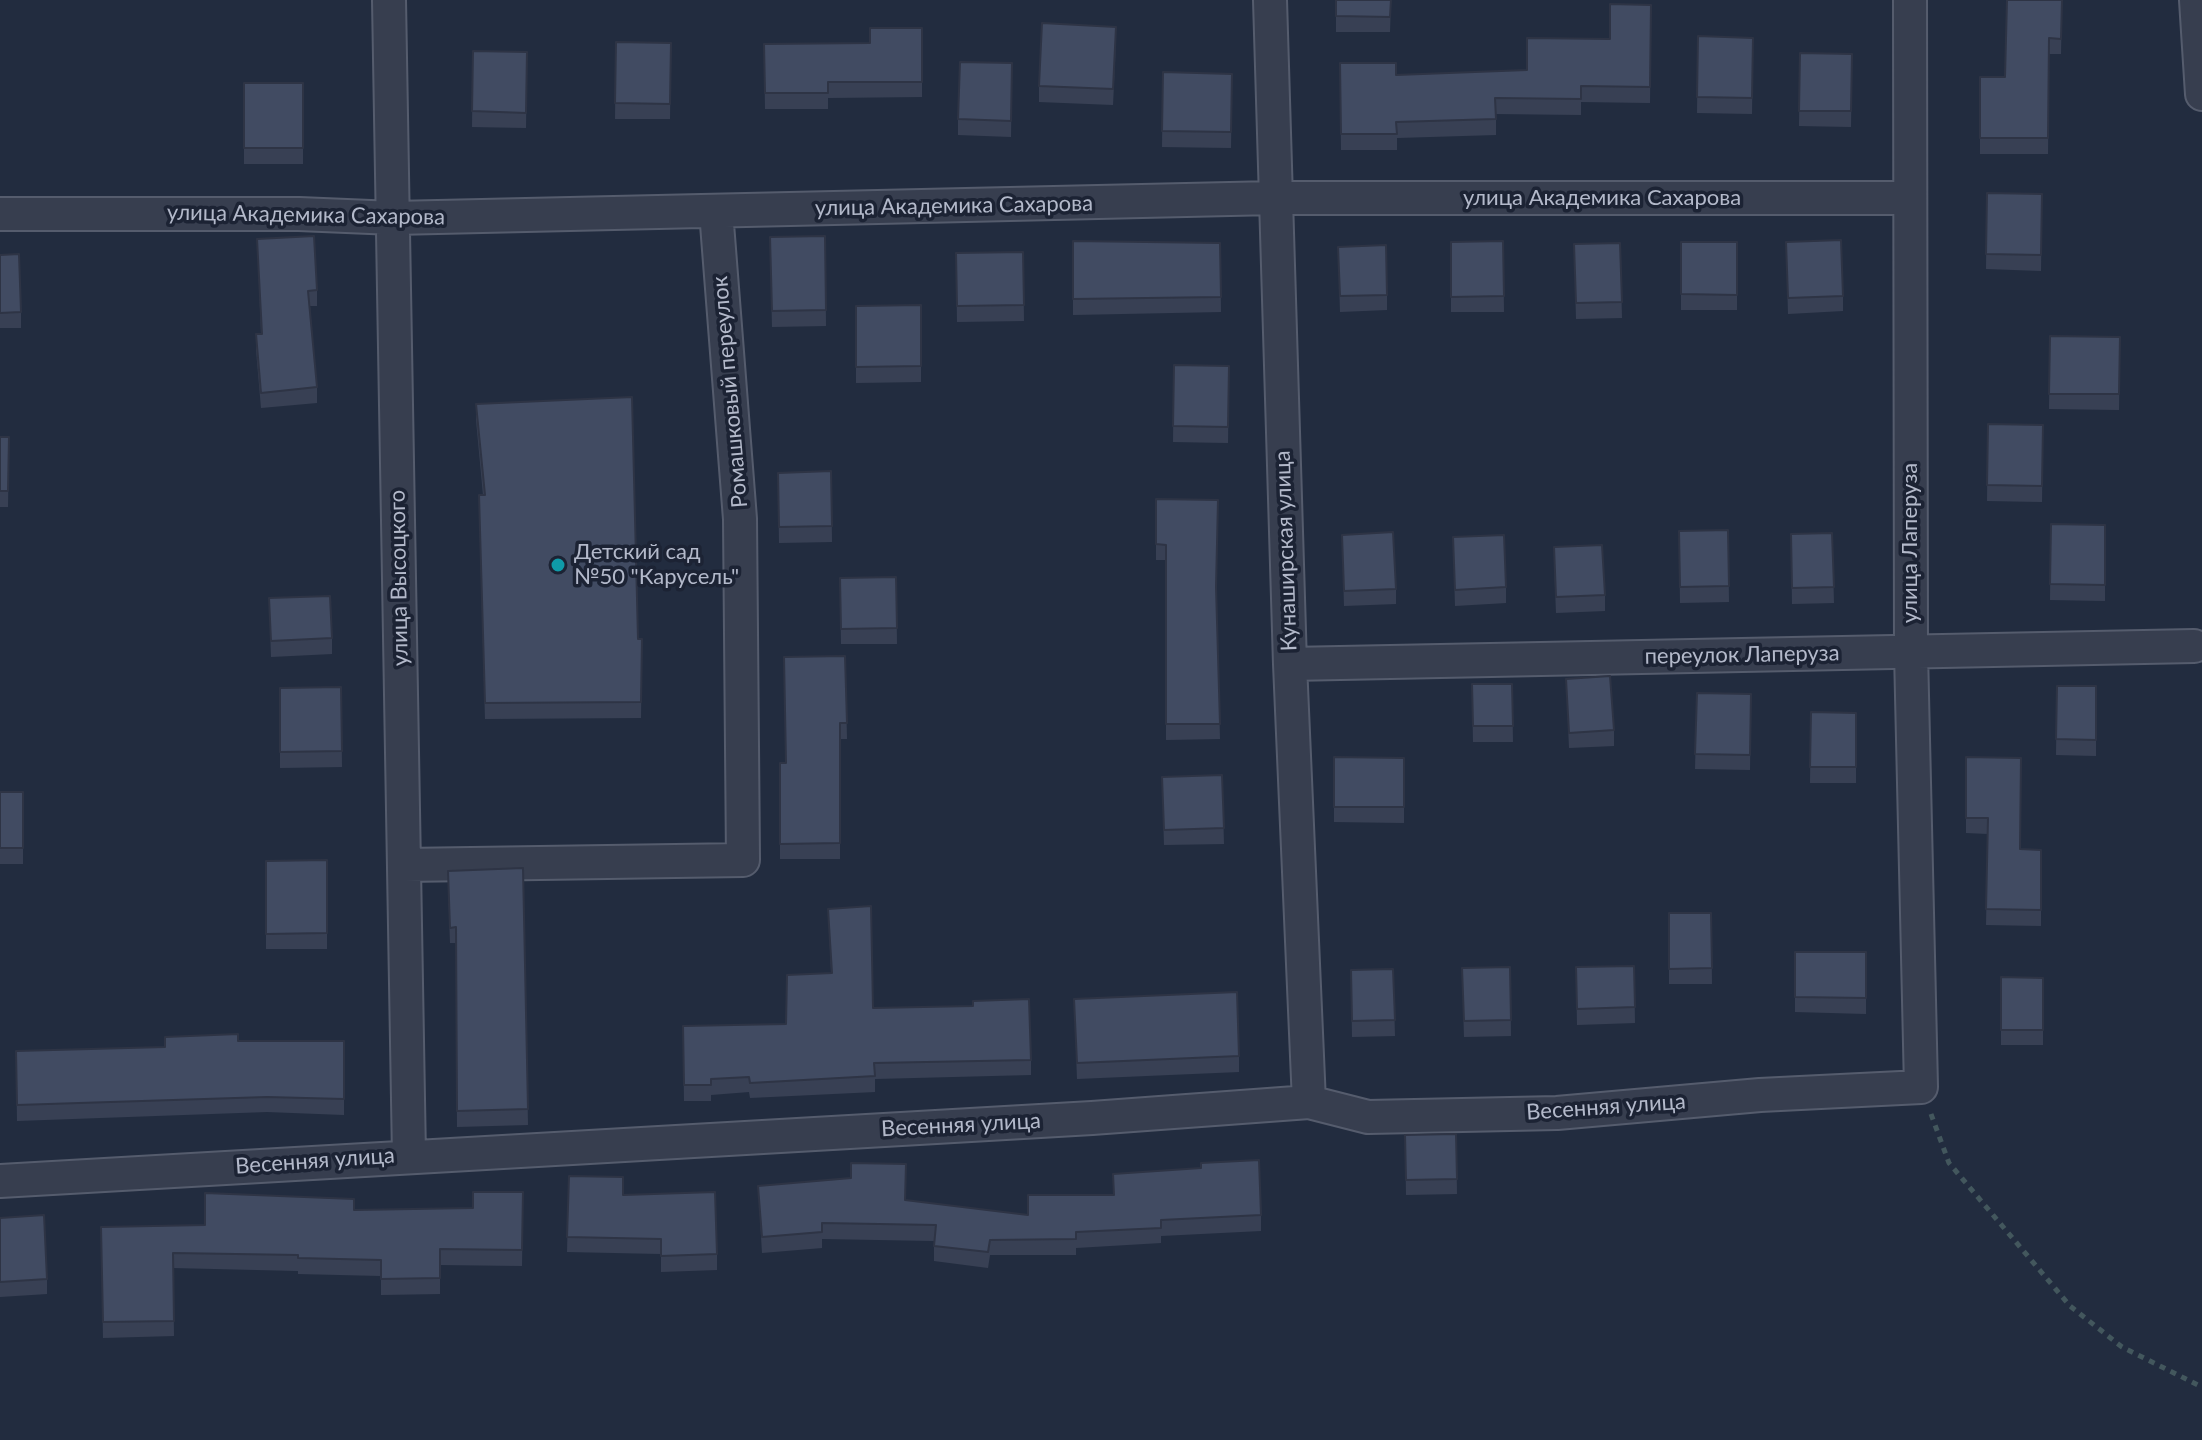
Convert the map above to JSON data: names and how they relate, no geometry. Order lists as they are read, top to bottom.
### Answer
{
  "streets": {
    "street": [
      "улица Академика Сахарова",
      "Ромашковый переулок",
      "улица Лаперуза",
      "Кунаширская улица",
      "улица Высоцкого",
      "переулок Лаперуза",
      "Весенняя улица"
    ]
  },
  "crossings": [
    ["улица Академика Сахарова", "Ромашковый переулок"],
    ["улица Академика Сахарова", "улица Лаперуза"],
    ["улица Академика Сахарова", "Кунаширская улица"],
    ["улица Академика Сахарова", "улица Высоцкого"],
    ["Ромашковый переулок", "улица Высоцкого"],
    ["улица Лаперуза", "переулок Лаперуза"],
    ["улица Лаперуза", "Весенняя улица"],
    ["Кунаширская улица", "переулок Лаперуза"],
    ["Кунаширская улица", "Весенняя улица"],
    ["улица Высоцкого", "Весенняя улица"]
  ],
  "places": ["Детский сад №50 \"Карусель\""]
}
